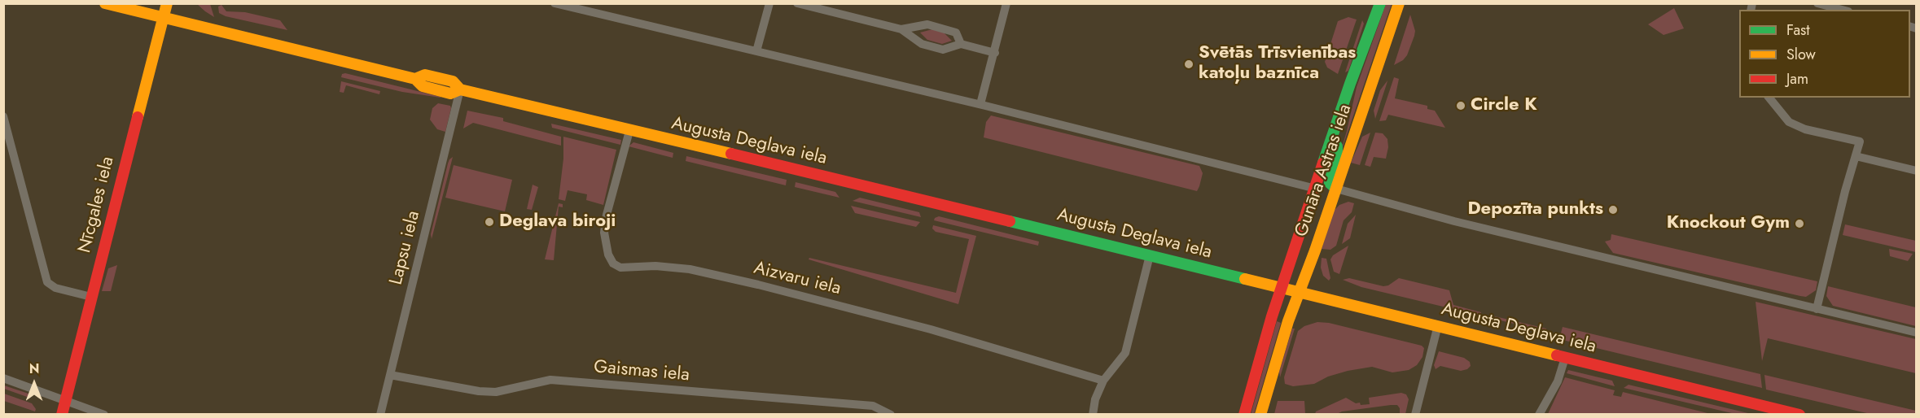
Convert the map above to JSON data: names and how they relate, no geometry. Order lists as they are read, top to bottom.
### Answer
{
  "streets": {
    "main road": ["Augusta Deglava iela", "Gunāra Astras iela", "Nīcgales iela"],
    "street": ["Lapsu iela", "Aizvaru iela", "Gaismas iela"]
  },
  "crossings": [
    ["Augusta Deglava iela", "Gunāra Astras iela"],
    ["Augusta Deglava iela", "Nīcgales iela"],
    ["Augusta Deglava iela", "Lapsu iela"],
    ["Augusta Deglava iela", "Aizvaru iela"],
    ["Lapsu iela", "Gaismas iela"]
  ],
  "places": [
    "Svētās Trīsvienības katoļu baznīca",
    "Circle K",
    "Depozīta punkts",
    "Deglava biroji",
    "Knockout Gym"
  ],
  "legend": ["Fast", "Slow", "Jam"],
  "north": "top"
}
